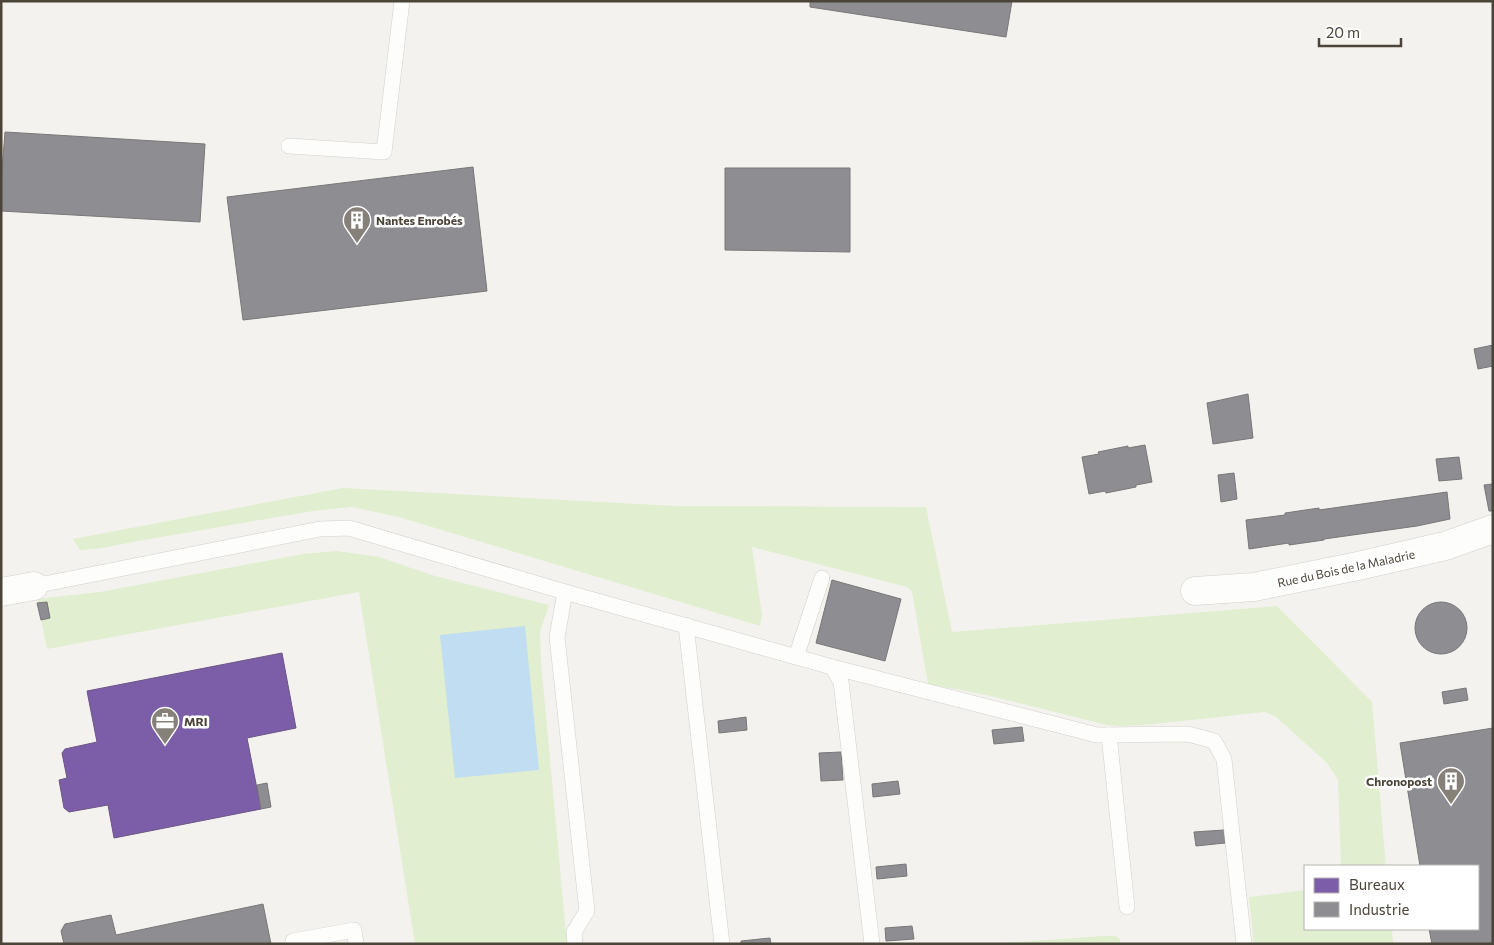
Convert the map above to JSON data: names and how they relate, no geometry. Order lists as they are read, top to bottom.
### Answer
{
  "streets": {
    "street": ["Rue du Bois de la Maladrie"]
  },
  "places": {
    "building": ["Nantes Enrobés", "Chronopost"],
    "office": ["MRI"]
  },
  "legend": ["Bureaux", "Industrie"],
  "scale_bar": "20 m"
}
